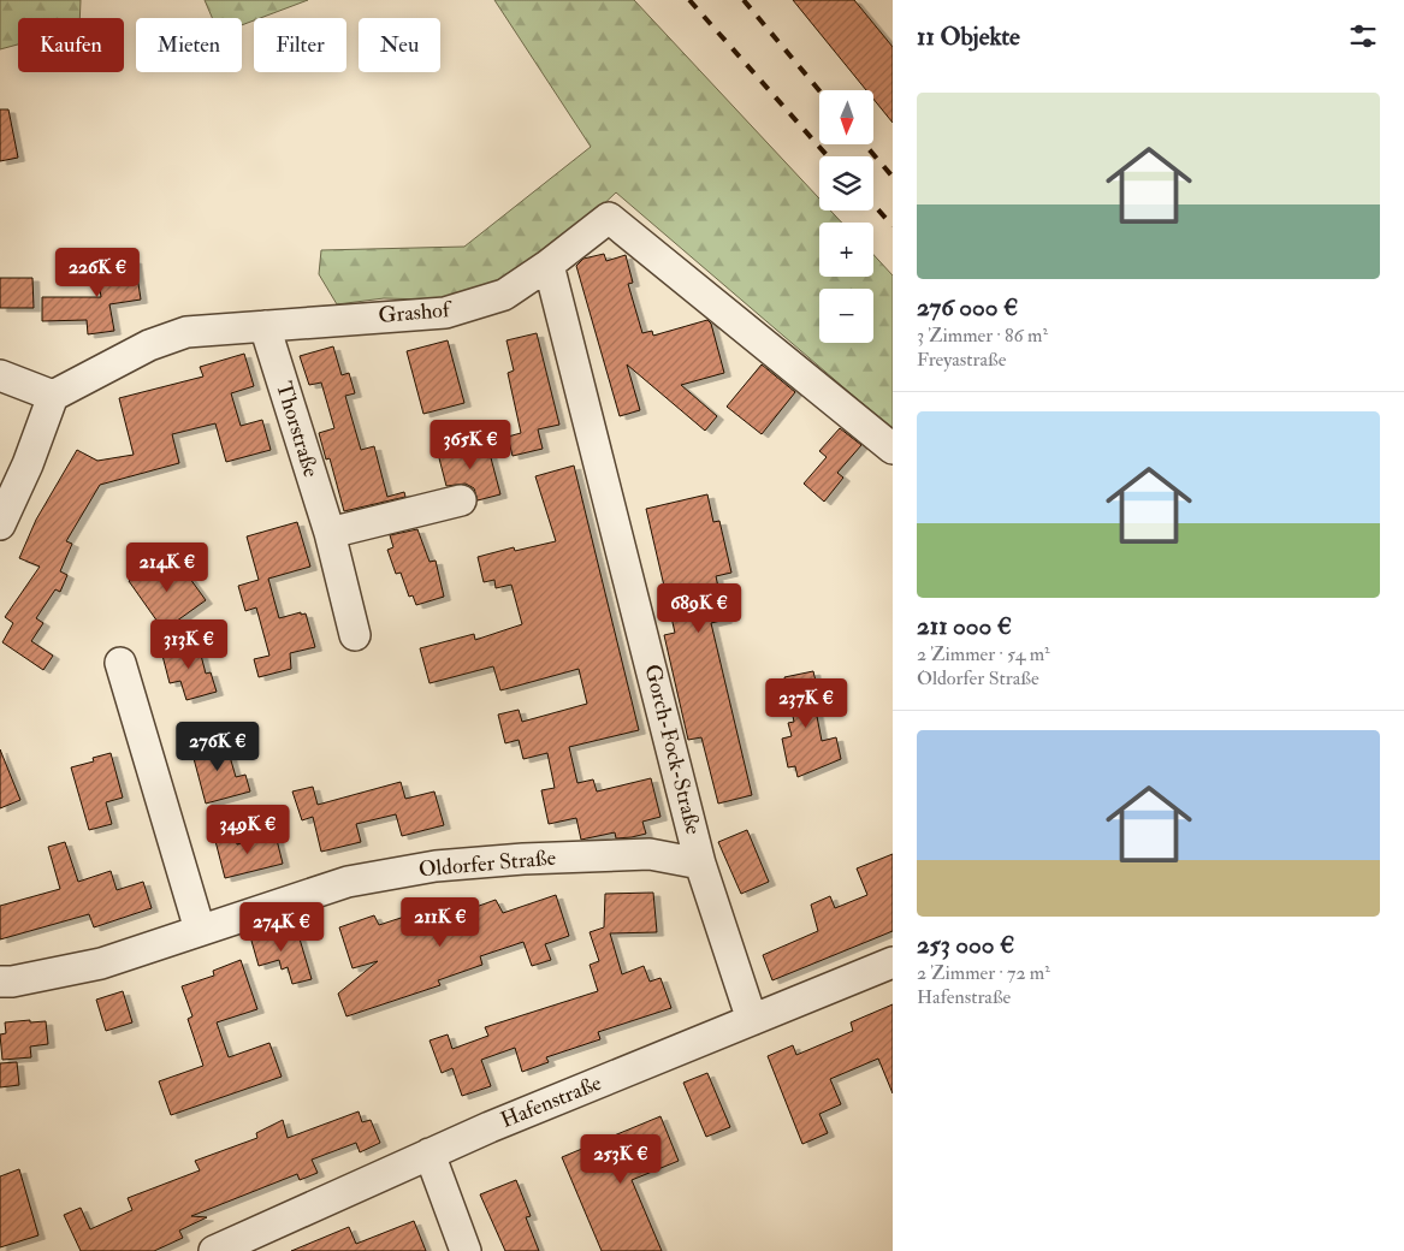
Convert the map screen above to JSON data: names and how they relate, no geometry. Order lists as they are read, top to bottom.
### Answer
{
  "streets": {
    "street": [
      "Grashof",
      "Thorstraße",
      "Gorch-Fock-Straße",
      "Oldorfer Straße",
      "Hafenstraße"
    ]
  },
  "crossings": [
    ["Grashof", "Thorstraße"],
    ["Grashof", "Gorch-Fock-Straße"],
    ["Gorch-Fock-Straße", "Oldorfer Straße"],
    ["Gorch-Fock-Straße", "Hafenstraße"]
  ],
  "north": "bottom",
  "page": {
    "heading": "11 Objekte",
    "chip": [
      "Kaufen",
      "Mieten",
      "Filter",
      "Neu"
    ],
    "list": [
      {
        "name": "276 000 €",
        "note": "3 Zimmer · 86 m² · Freyastraße"
      },
      {
        "name": "211 000 €",
        "note": "2 Zimmer · 54 m² · Oldorfer Straße"
      },
      {
        "name": "253 000 €",
        "note": "2 Zimmer · 72 m² · Hafenstraße"
      }
    ],
    "map_buttons": ["+", "−"],
    "price": [
      "226K €",
      "365K €",
      "214K €",
      "689K €",
      "313K €",
      "237K €",
      "276K €",
      "349K €",
      "211K €",
      "274K €",
      "253K €"
    ]
  }
}
